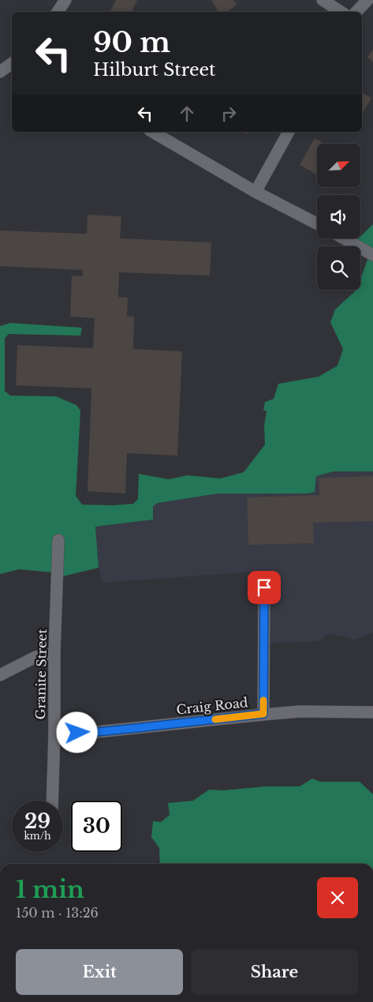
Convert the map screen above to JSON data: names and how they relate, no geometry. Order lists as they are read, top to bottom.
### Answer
{
  "streets": {
    "street": ["Granite Street", "Craig Road"]
  },
  "crossings": [
    ["Granite Street", "Craig Road"]
  ],
  "north": "top right",
  "page": {
    "turn": ["90 m", "Hilburt Street"],
    "speed": "29 km/h",
    "limit": "30",
    "heading": ["1 min", "150 m · 13:26"],
    "buttons": ["Exit", "Share"]
  }
}
